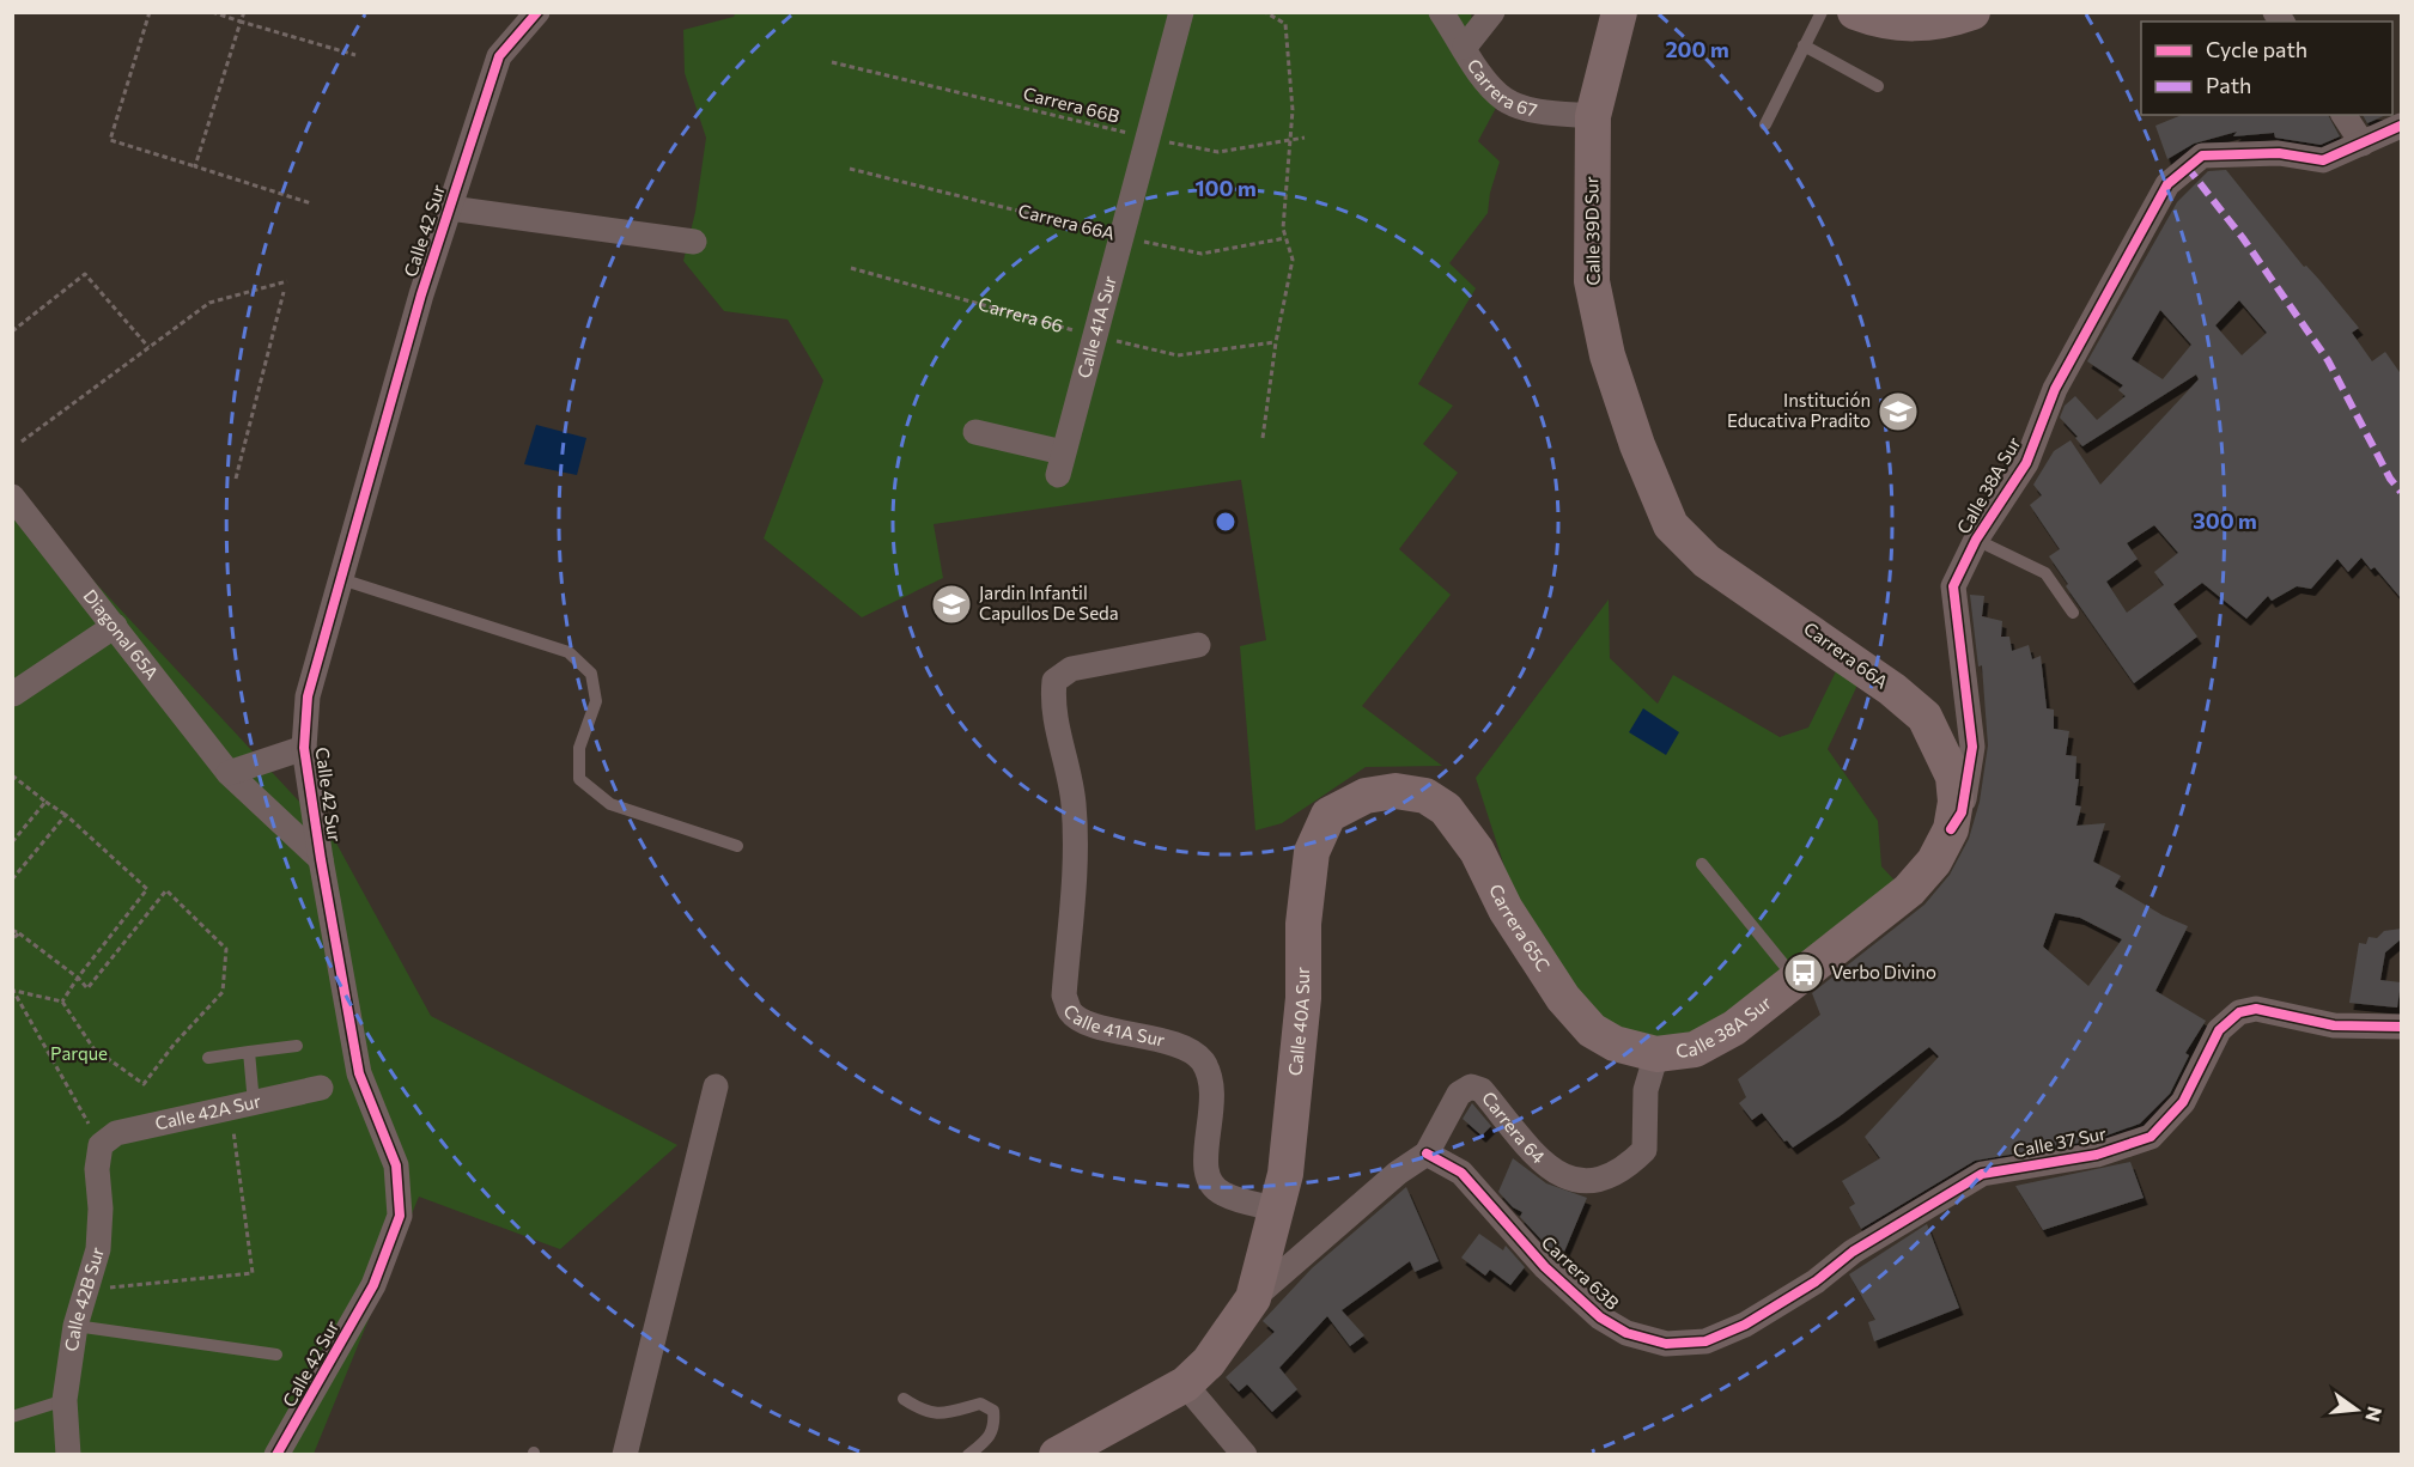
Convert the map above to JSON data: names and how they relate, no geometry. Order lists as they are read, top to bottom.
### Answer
{
  "streets": {
    "main road": [
      "Carrera 66A",
      "Calle 39D Sur",
      "Calle 38A Sur",
      "Carrera 65C",
      "Calle 40A Sur"
    ],
    "street": [
      "Carrera 67",
      "Calle 42 Sur",
      "Calle 41A Sur",
      "Diagonal 65A",
      "Calle 42A Sur",
      "Carrera 64",
      "Calle 37 Sur",
      "Carrera 63B",
      "Calle 42B Sur"
    ],
    "path": ["Carrera 66B", "Carrera 66"]
  },
  "crossings": [
    ["Carrera 67", "Calle 39D Sur"],
    ["Carrera 66B", "Calle 41A Sur"],
    ["Carrera 66A", "Calle 39D Sur"],
    ["Carrera 66A", "Calle 41A Sur"],
    ["Carrera 66A", "Calle 38A Sur"],
    ["Calle 42 Sur", "Diagonal 65A"],
    ["Carrera 66", "Calle 41A Sur"],
    ["Calle 41A Sur", "Calle 40A Sur"],
    ["Calle 38A Sur", "Carrera 65C"],
    ["Calle 38A Sur", "Carrera 64"],
    ["Carrera 65C", "Calle 40A Sur"],
    ["Calle 42A Sur", "Calle 42B Sur"],
    ["Carrera 64", "Carrera 63B"],
    ["Calle 37 Sur", "Carrera 63B"]
  ],
  "parks": ["Parque"],
  "places": {
    "school or university": ["Institución Educativa Pradito", "Jardin Infantil Capullos De Seda"],
    "bus stop": ["Verbo Divino"]
  },
  "legend": ["Cycle path", "Path"],
  "north": "right",
  "rings": ["200 m", "100 m", "300 m"]
}
